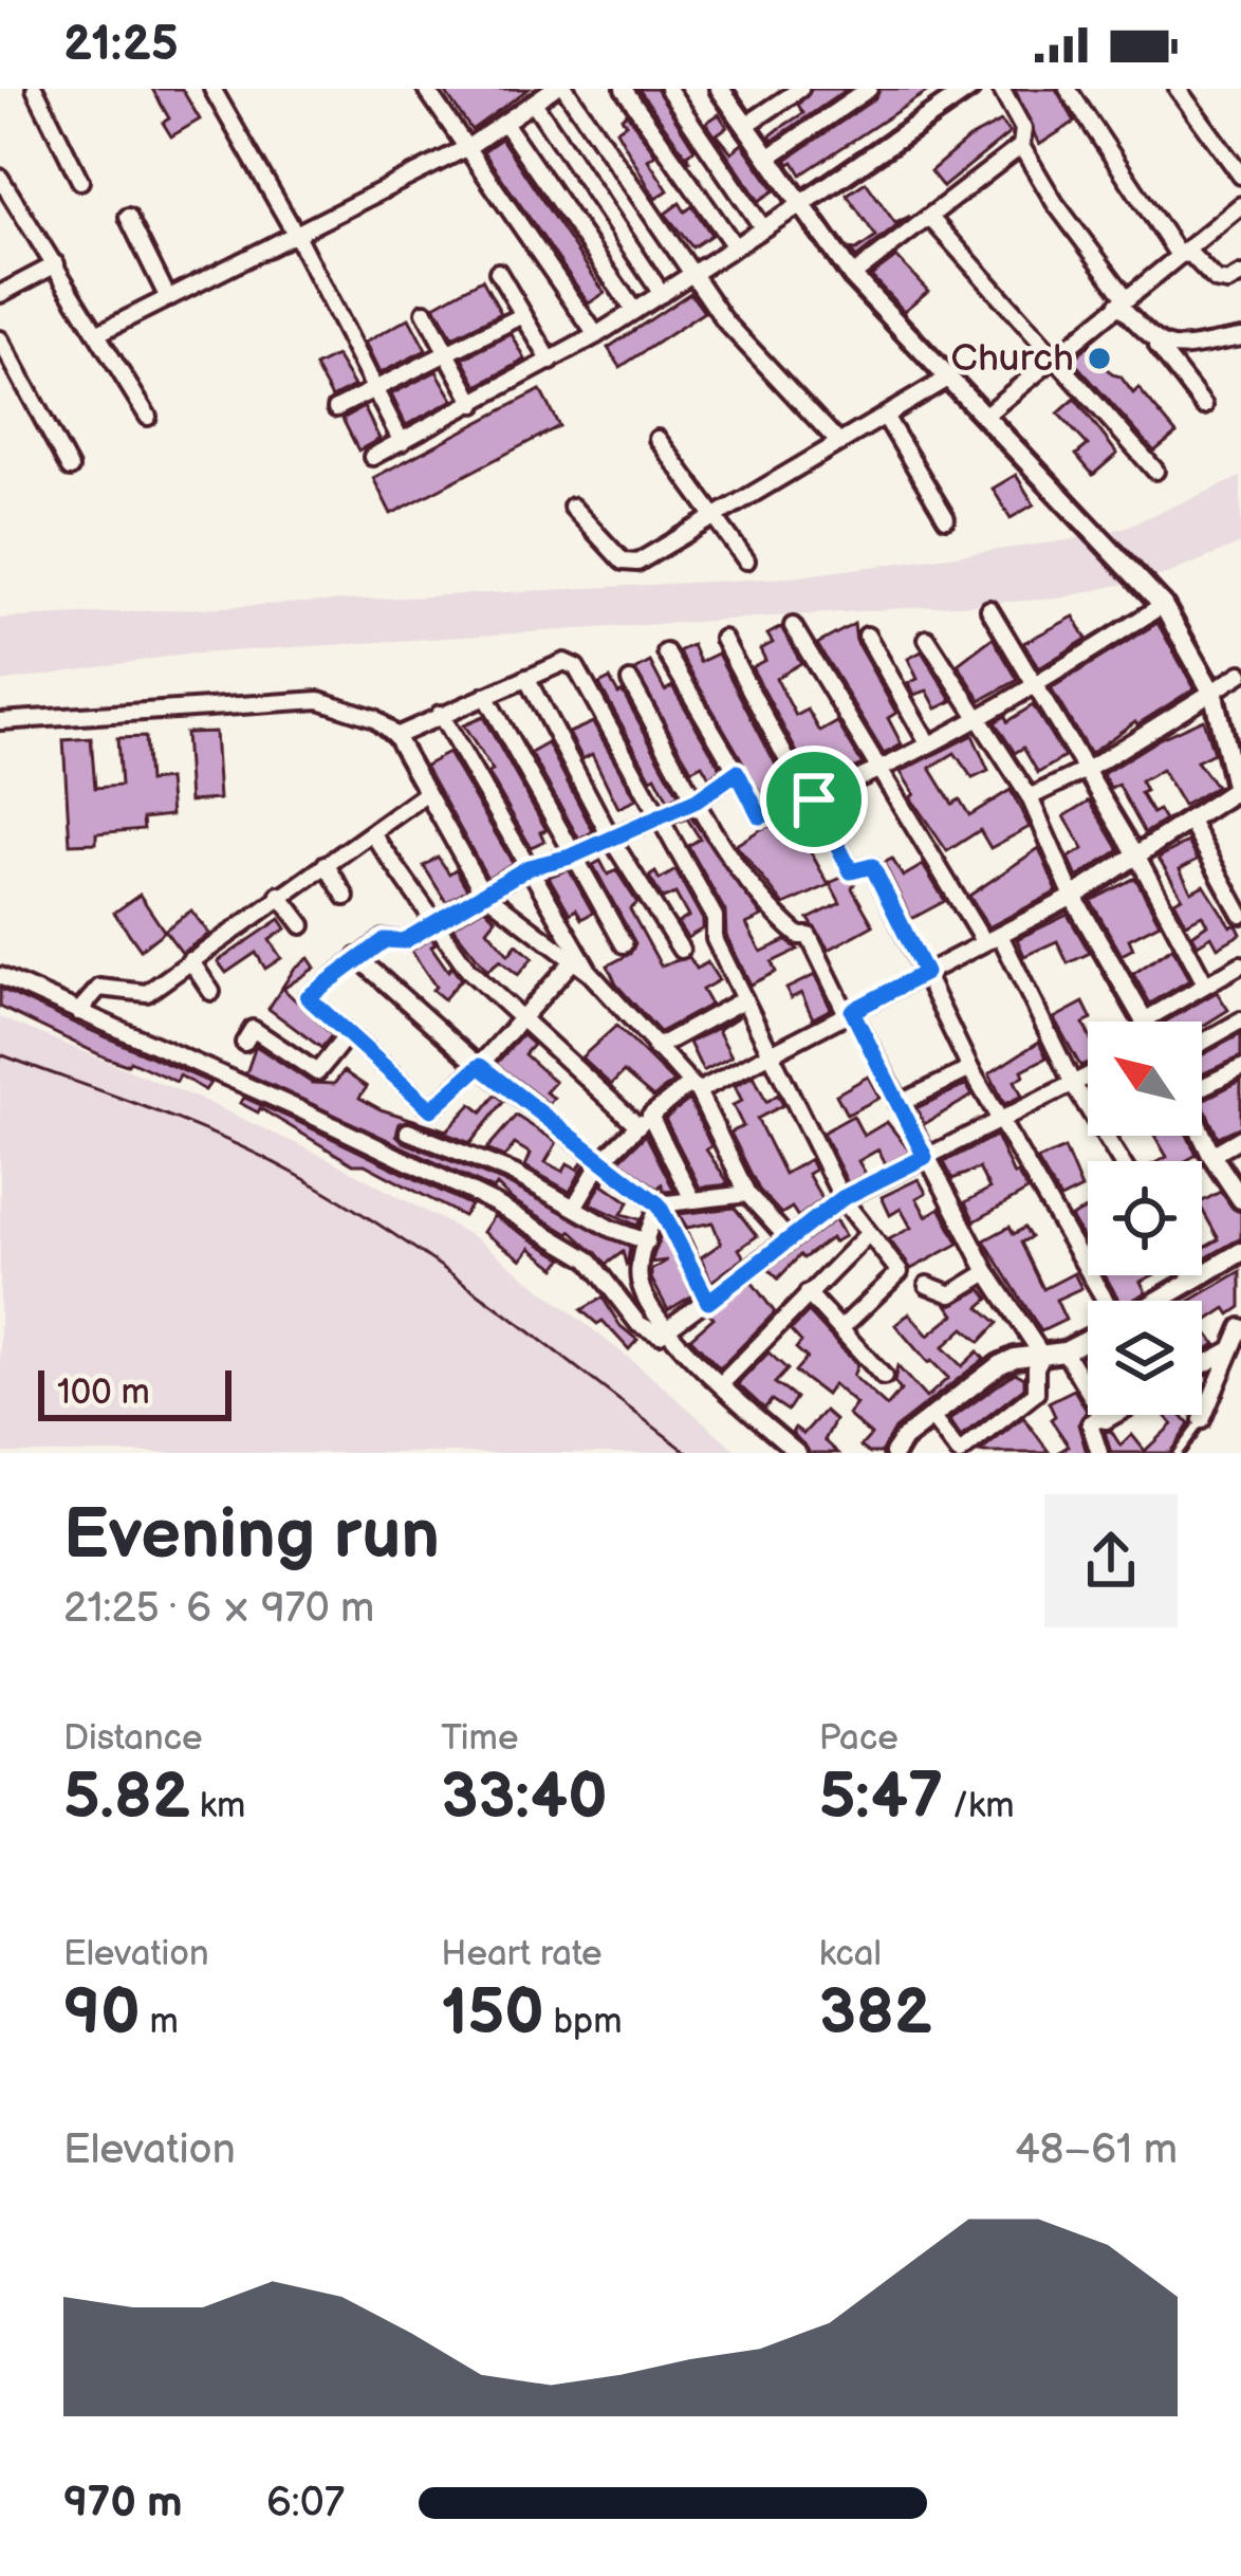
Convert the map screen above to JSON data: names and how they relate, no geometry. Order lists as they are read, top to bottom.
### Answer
{
  "places": ["Church"],
  "scale_bar": "100 m",
  "north": "top left",
  "page": {
    "status": "21:25",
    "scale": "100 m",
    "heading": ["Evening run", "21:25 · 6 × 970 m"],
    "stats": [
      ["Distance", "5.82 km"],
      ["Time", "33:40"],
      ["Pace", "5:47 /km"],
      ["Elevation", "90 m"],
      ["Heart rate", "150 bpm"],
      ["kcal", "382"]
    ],
    "chart": ["Elevation", "48–61 m"],
    "list": [
      {
        "name": "970 m",
        "note": "6:07"
      }
    ]
  }
}
